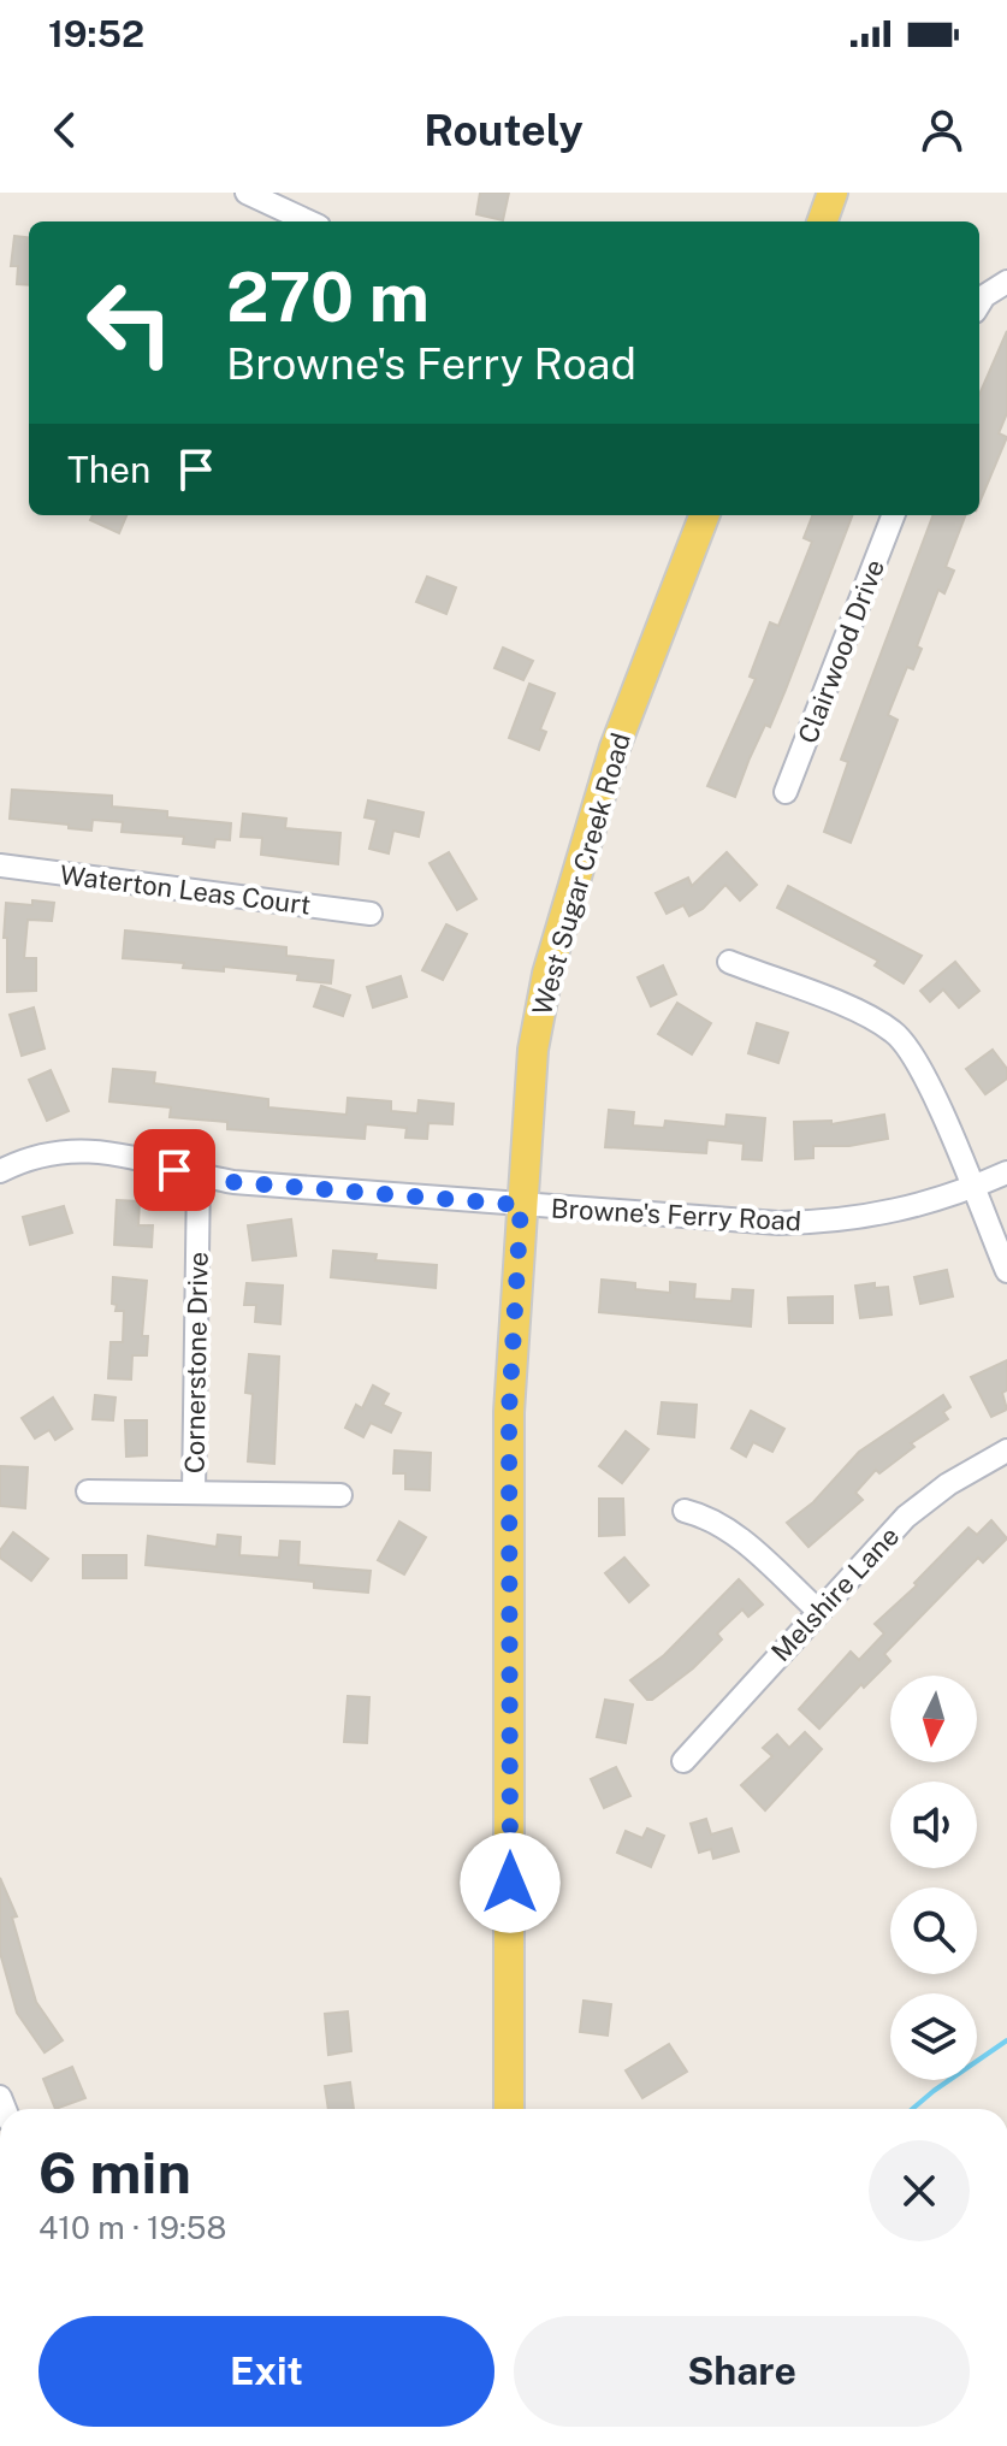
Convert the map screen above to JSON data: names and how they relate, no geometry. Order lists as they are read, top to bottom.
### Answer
{
  "streets": {
    "main road": ["West Sugar Creek Road"],
    "street": [
      "Clairwood Drive",
      "Waterton Leas Court",
      "Browne's Ferry Road",
      "Cornerstone Drive",
      "Melshire Lane"
    ]
  },
  "crossings": [
    ["West Sugar Creek Road", "Browne's Ferry Road"],
    ["Browne's Ferry Road", "Cornerstone Drive"]
  ],
  "north": "bottom",
  "page": {
    "status": "19:52",
    "header": "Routely",
    "turn": ["270 m", "Browne's Ferry Road"],
    "then": "Then",
    "heading": ["6 min", "410 m · 19:58"],
    "buttons": ["Exit", "Share"]
  }
}
